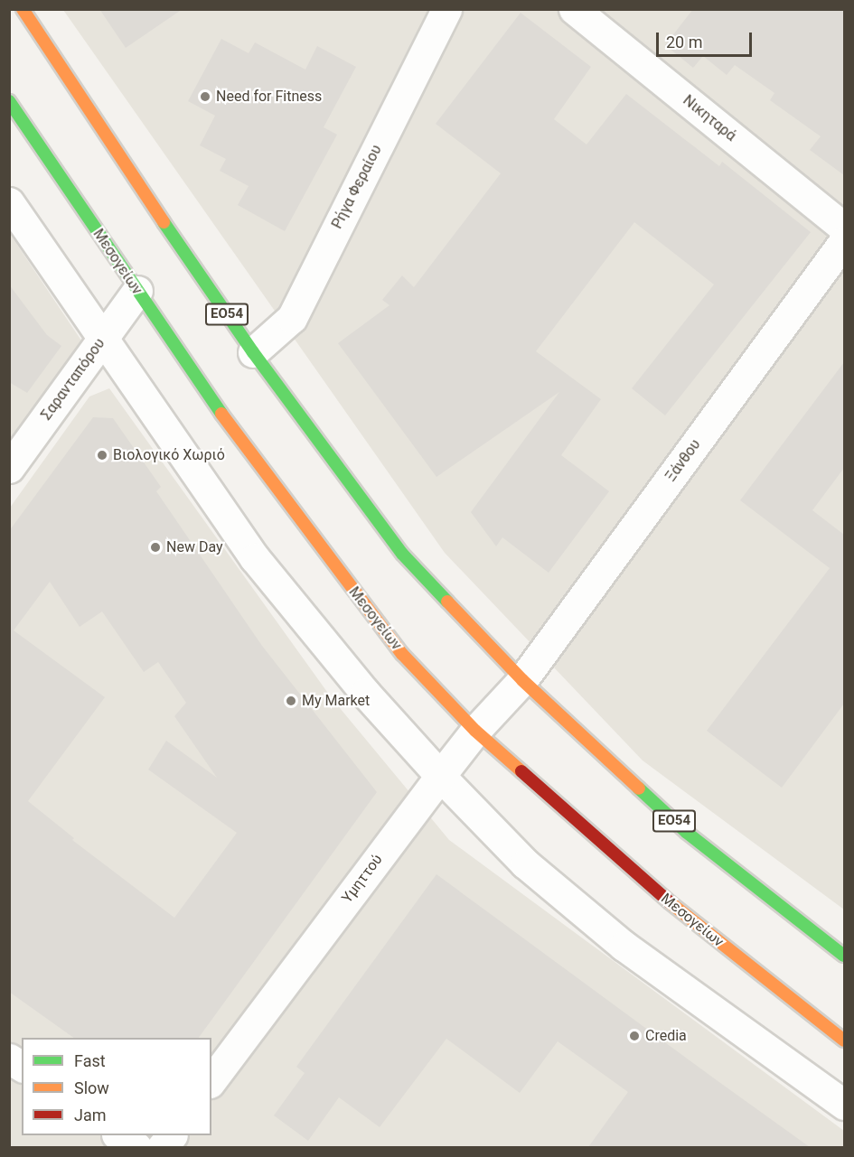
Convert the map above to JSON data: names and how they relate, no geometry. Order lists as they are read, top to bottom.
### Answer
{
  "streets": {
    "main road": ["Μεσογείων", "ΕΟ54"],
    "street": [
      "Νικηταρά",
      "Ρήγα Φεραίου",
      "Σαρανταπόρου",
      "Ξάνθου",
      "Υμηττού"
    ]
  },
  "crossings": [
    ["Ρήγα Φεραίου", "ΕΟ54"],
    ["Μεσογείων", "Σαρανταπόρου"],
    ["Μεσογείων", "Υμηττού"],
    ["ΕΟ54", "Ξάνθου"],
    ["ΕΟ54", "Υμηττού"],
    ["Ξάνθου", "Υμηττού"]
  ],
  "places": [
    "Need for Fitness",
    "Βιολογικό Χωριό",
    "New Day",
    "My Market",
    "Credia"
  ],
  "legend": ["Fast", "Slow", "Jam"],
  "scale_bar": "20 m"
}
